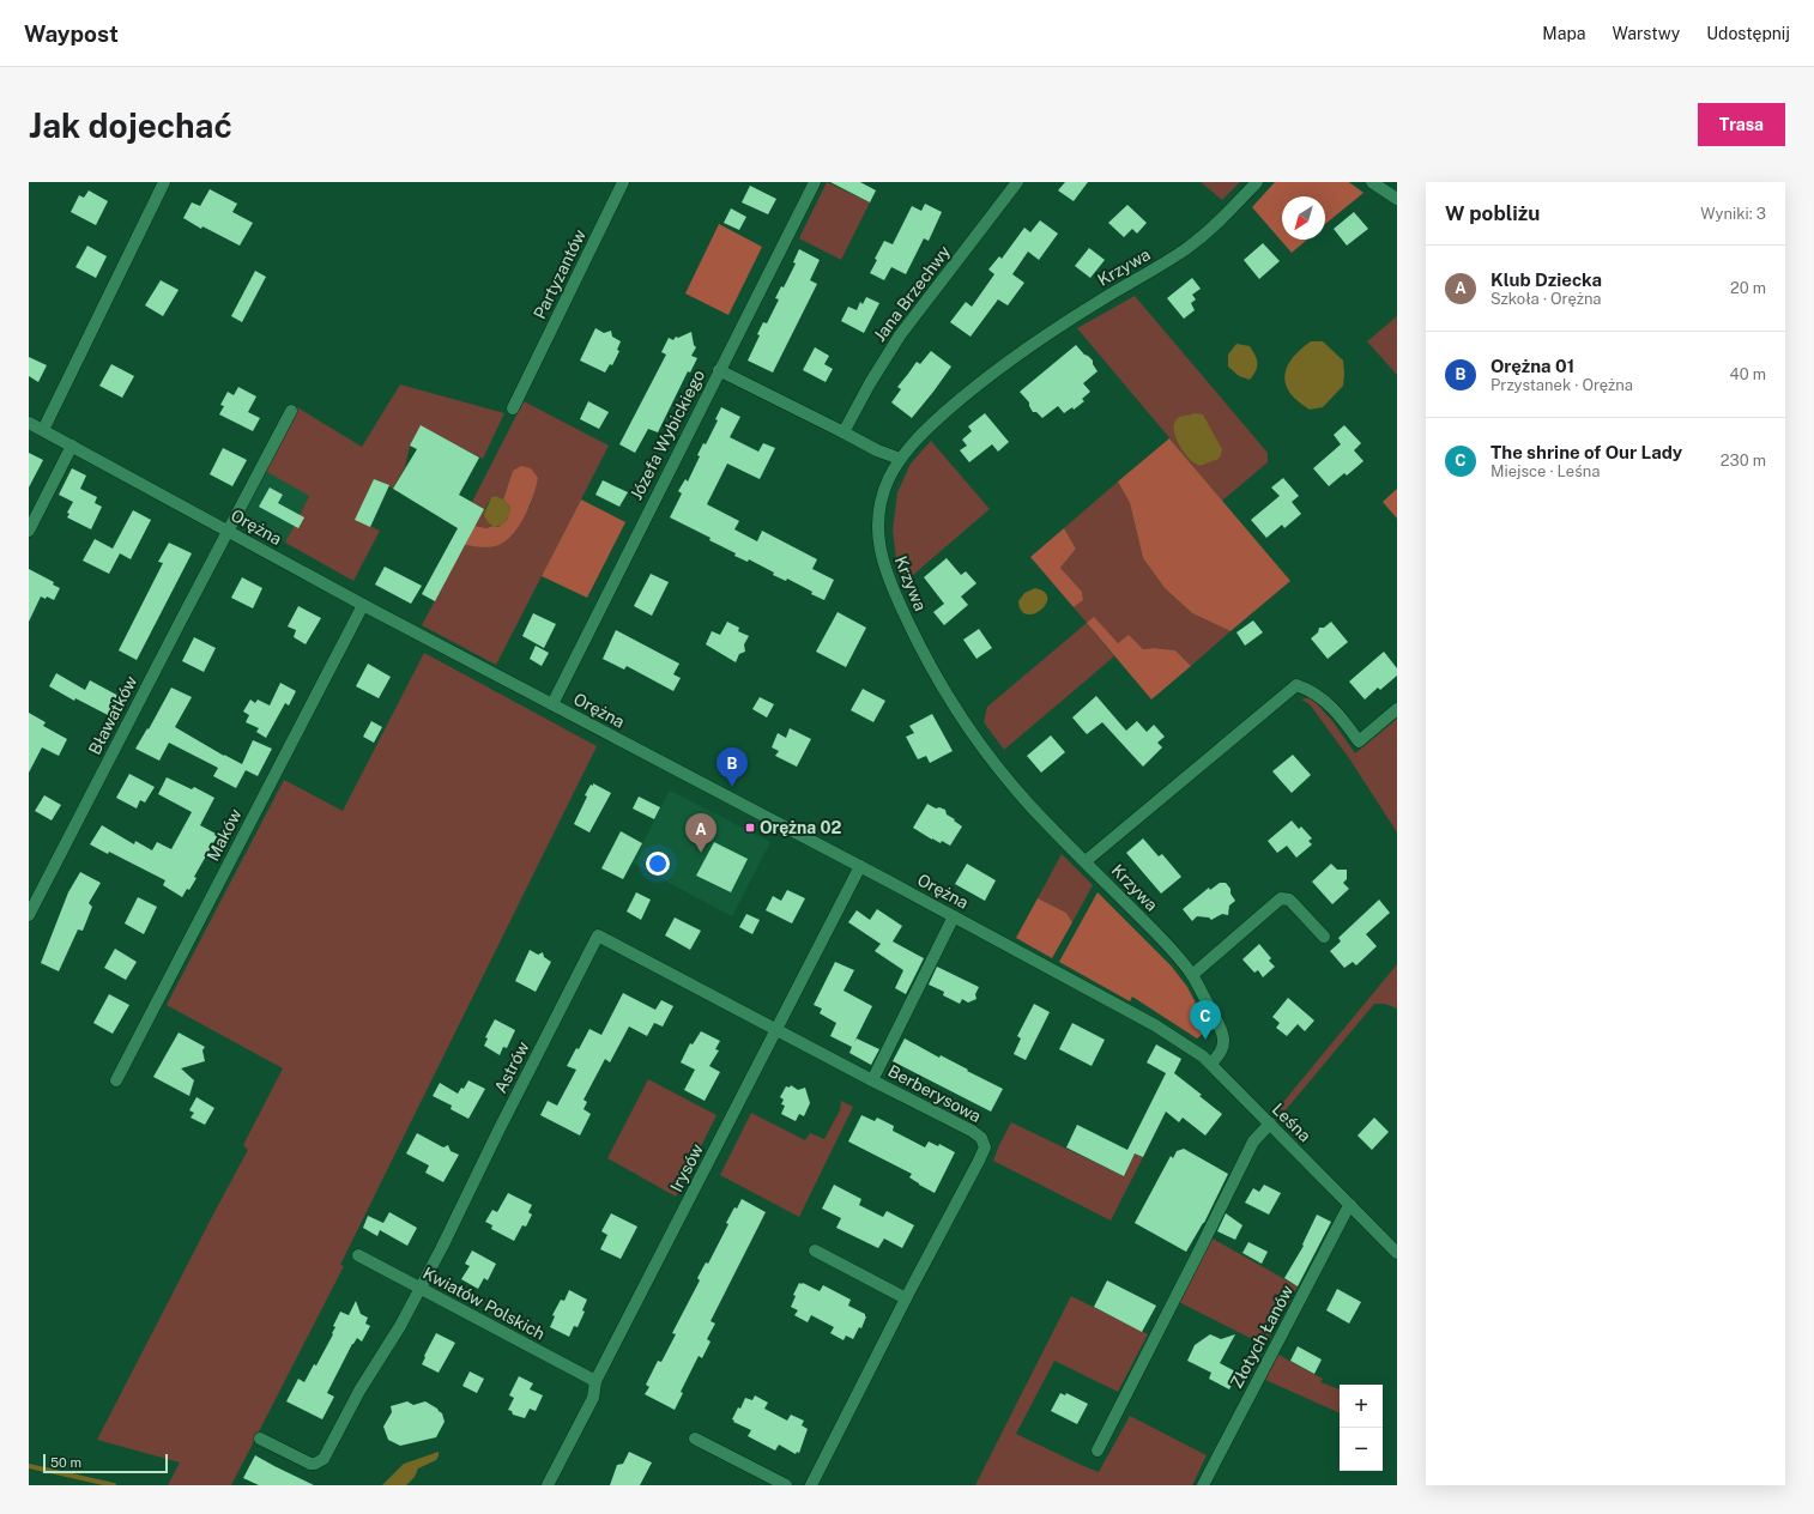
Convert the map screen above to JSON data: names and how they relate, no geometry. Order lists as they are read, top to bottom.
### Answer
{
  "streets": {
    "street": [
      "Krzywa",
      "Partyzantów",
      "Jana Brzechwy",
      "Józefa Wybickiego",
      "Orężna",
      "Bławatków",
      "Maków",
      "Astrów",
      "Berberysowa",
      "Leśna",
      "Irysów",
      "Kwiatów Polskich",
      "Złotych Łanów"
    ]
  },
  "crossings": [
    ["Krzywa", "Leśna"],
    ["Józefa Wybickiego", "Orężna"],
    ["Orężna", "Bławatków"],
    ["Orężna", "Maków"],
    ["Orężna", "Berberysowa"],
    ["Orężna", "Leśna"],
    ["Orężna", "Irysów"],
    ["Astrów", "Irysów"],
    ["Astrów", "Kwiatów Polskich"],
    ["Leśna", "Złotych Łanów"],
    ["Irysów", "Kwiatów Polskich"]
  ],
  "places": {
    "transit": ["Orężna 02"]
  },
  "scale_bar": "50 m",
  "north": "bottom left",
  "page": {
    "header": "Waypost",
    "nav": ["Mapa", "Warstwy", "Udostępnij"],
    "buttons": "Trasa",
    "title": "Jak dojechać",
    "heading": ["W pobliżu", "Wyniki: 3"],
    "list": [
      {
        "mark": "A",
        "name": "Klub Dziecka",
        "note": "Szkoła · Orężna",
        "value": "20 m"
      },
      {
        "mark": "B",
        "name": "Orężna 01",
        "note": "Przystanek · Orężna",
        "value": "40 m"
      },
      {
        "mark": "C",
        "name": "The shrine of Our Lady",
        "note": "Miejsce · Leśna",
        "value": "230 m"
      }
    ],
    "pins": ["B", "A", "C"],
    "map_buttons": ["+", "−"],
    "scale": "50 m"
  }
}
